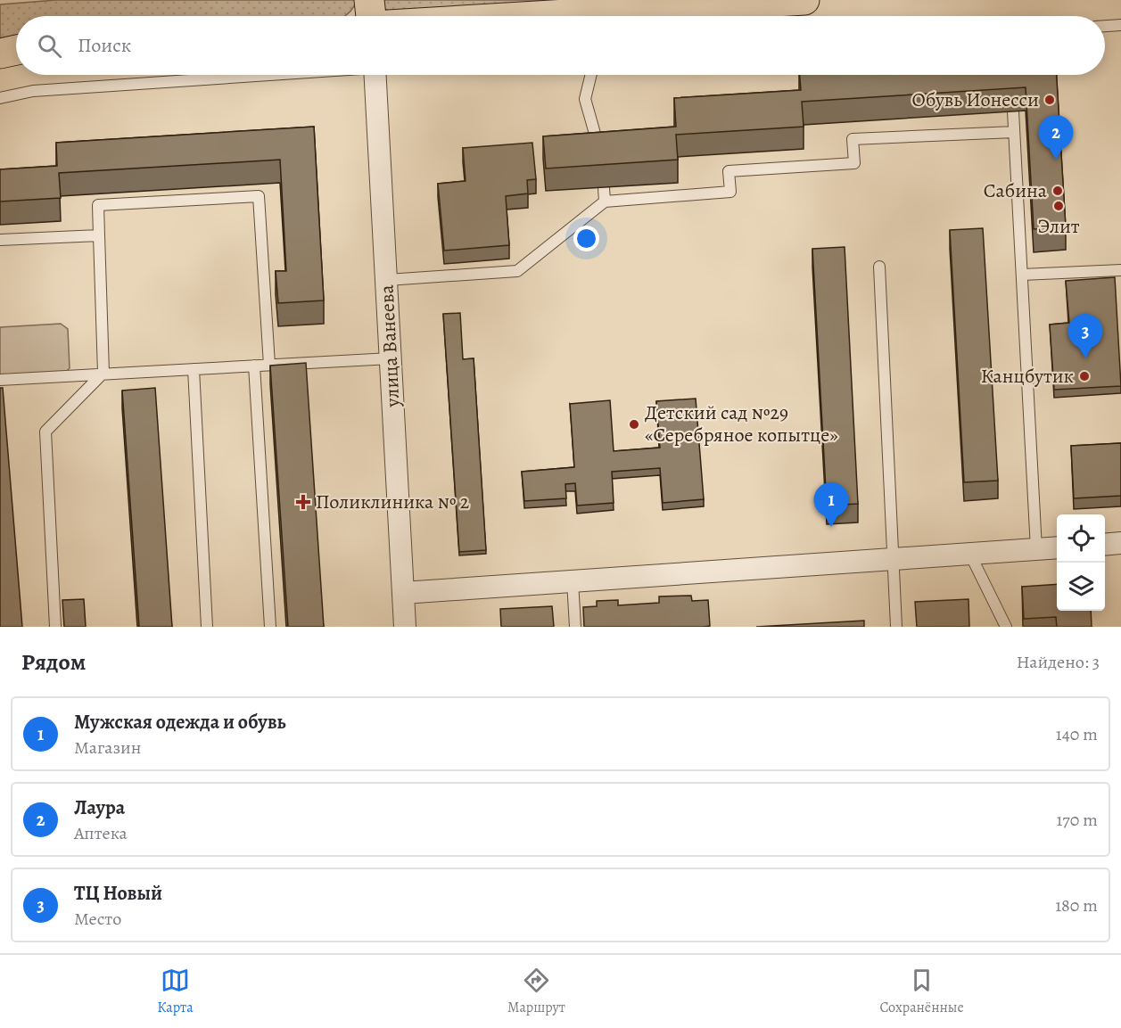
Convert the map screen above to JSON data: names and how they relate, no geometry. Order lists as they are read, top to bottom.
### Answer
{
  "streets": {
    "street": ["улица Ванеева"]
  },
  "places": {
    "other": [
      "Обувь Ионесси",
      "Сабина",
      "Элит",
      "Канцбутик",
      "Детский сад №29 «Серебряное копытце»"
    ],
    "health": ["Поликлиника № 2"]
  },
  "page": {
    "search": "Поиск",
    "pins": ["2", "3", "1"],
    "heading": ["Рядом", "Найдено: 3"],
    "list": [
      {
        "mark": "1",
        "name": "Мужская одежда и обувь",
        "note": "Магазин",
        "value": "140 m"
      },
      {
        "mark": "2",
        "name": "Лаура",
        "note": "Аптека",
        "value": "170 m"
      },
      {
        "mark": "3",
        "name": "ТЦ Новый",
        "note": "Место",
        "value": "180 m"
      }
    ],
    "nav": ["Карта", "Маршрут", "Сохранённые"]
  }
}
